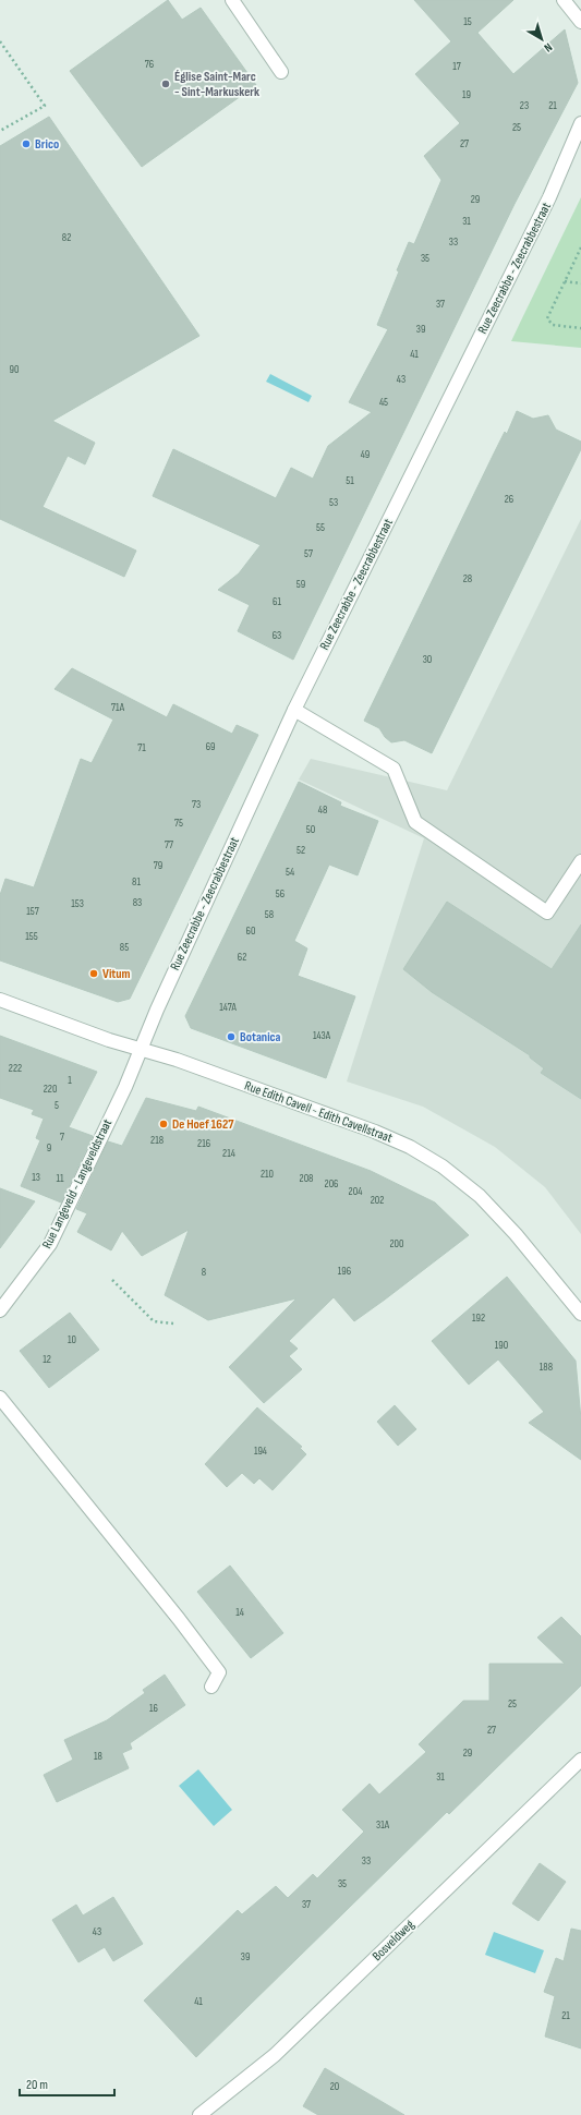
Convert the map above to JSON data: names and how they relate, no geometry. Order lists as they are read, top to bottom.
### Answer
{
  "streets": {
    "street": [
      "Rue Zeecrabbe - Zeecrabbestraat",
      "Rue Edith Cavell - Edith Cavellstraat",
      "Rue Langeveld - Langeveldstraat",
      "Bosveldweg"
    ]
  },
  "crossings": [
    ["Rue Zeecrabbe - Zeecrabbestraat", "Rue Edith Cavell - Edith Cavellstraat"],
    ["Rue Zeecrabbe - Zeecrabbestraat", "Rue Langeveld - Langeveldstraat"],
    ["Rue Edith Cavell - Edith Cavellstraat", "Rue Langeveld - Langeveldstraat"]
  ],
  "places": [
    "Église Saint-Marc - Sint-Markuskerk",
    "Brico",
    "Vitum",
    "Botanica",
    "De Hoef 1627"
  ],
  "house_numbers": [
    "15",
    "76",
    "17",
    "19",
    "23",
    "21",
    "25",
    "27",
    "29",
    "31",
    "82",
    "33",
    "35",
    "37",
    "39",
    "41",
    "90",
    "43",
    "45",
    "49",
    "51",
    "26",
    "53",
    "55",
    "57",
    "28",
    "59",
    "61",
    "63",
    "30",
    "71A",
    "69",
    "71",
    "73",
    "48",
    "75",
    "50",
    "77",
    "52",
    "79",
    "54",
    "81",
    "56",
    "83",
    "153",
    "157",
    "58",
    "60",
    "155",
    "85",
    "62",
    "147A",
    "143A",
    "222",
    "1",
    "220",
    "5",
    "7",
    "218",
    "216",
    "9",
    "214",
    "210",
    "13",
    "11",
    "208",
    "206",
    "204",
    "202",
    "200",
    "196",
    "8",
    "192",
    "10",
    "190",
    "12",
    "188",
    "194",
    "14",
    "25",
    "16",
    "27",
    "29",
    "18",
    "31",
    "31A",
    "33",
    "35",
    "37",
    "43",
    "39",
    "41",
    "21",
    "20"
  ],
  "scale_bar": "20 m",
  "north": "bottom right"
}
